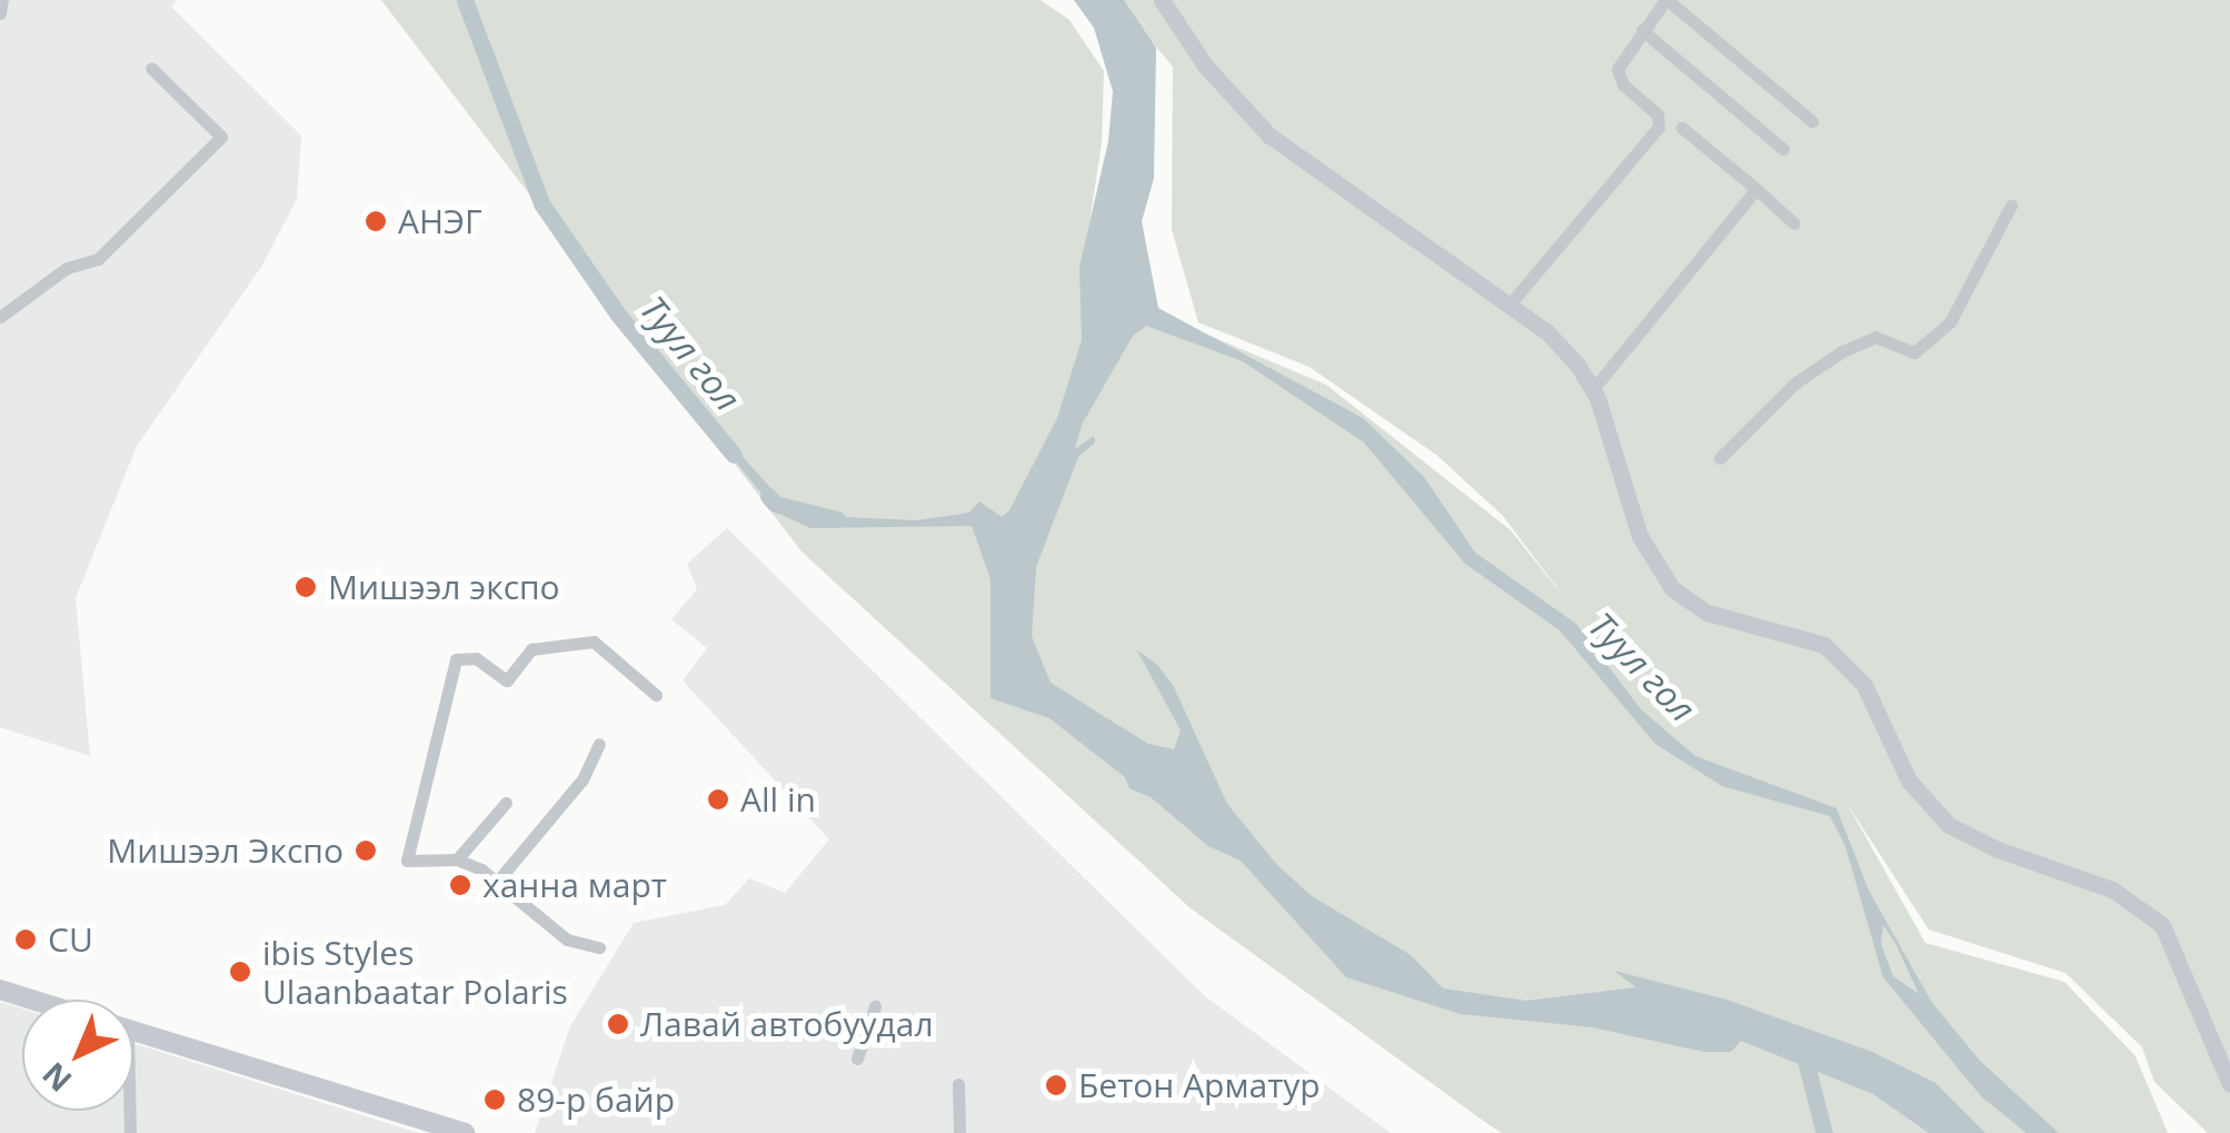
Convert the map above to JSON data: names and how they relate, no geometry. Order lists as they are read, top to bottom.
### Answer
{
  "water": ["Туул гол"],
  "places": [
    "АНЭГ",
    "Мишээл экспо",
    "All in",
    "Мишээл Экспо",
    "ханна март",
    "CU",
    "ibis Styles Ulaanbaatar Polaris",
    "Лавай автобуудал",
    "Бетон Арматур",
    "89-р байр"
  ],
  "north": "bottom left"
}
